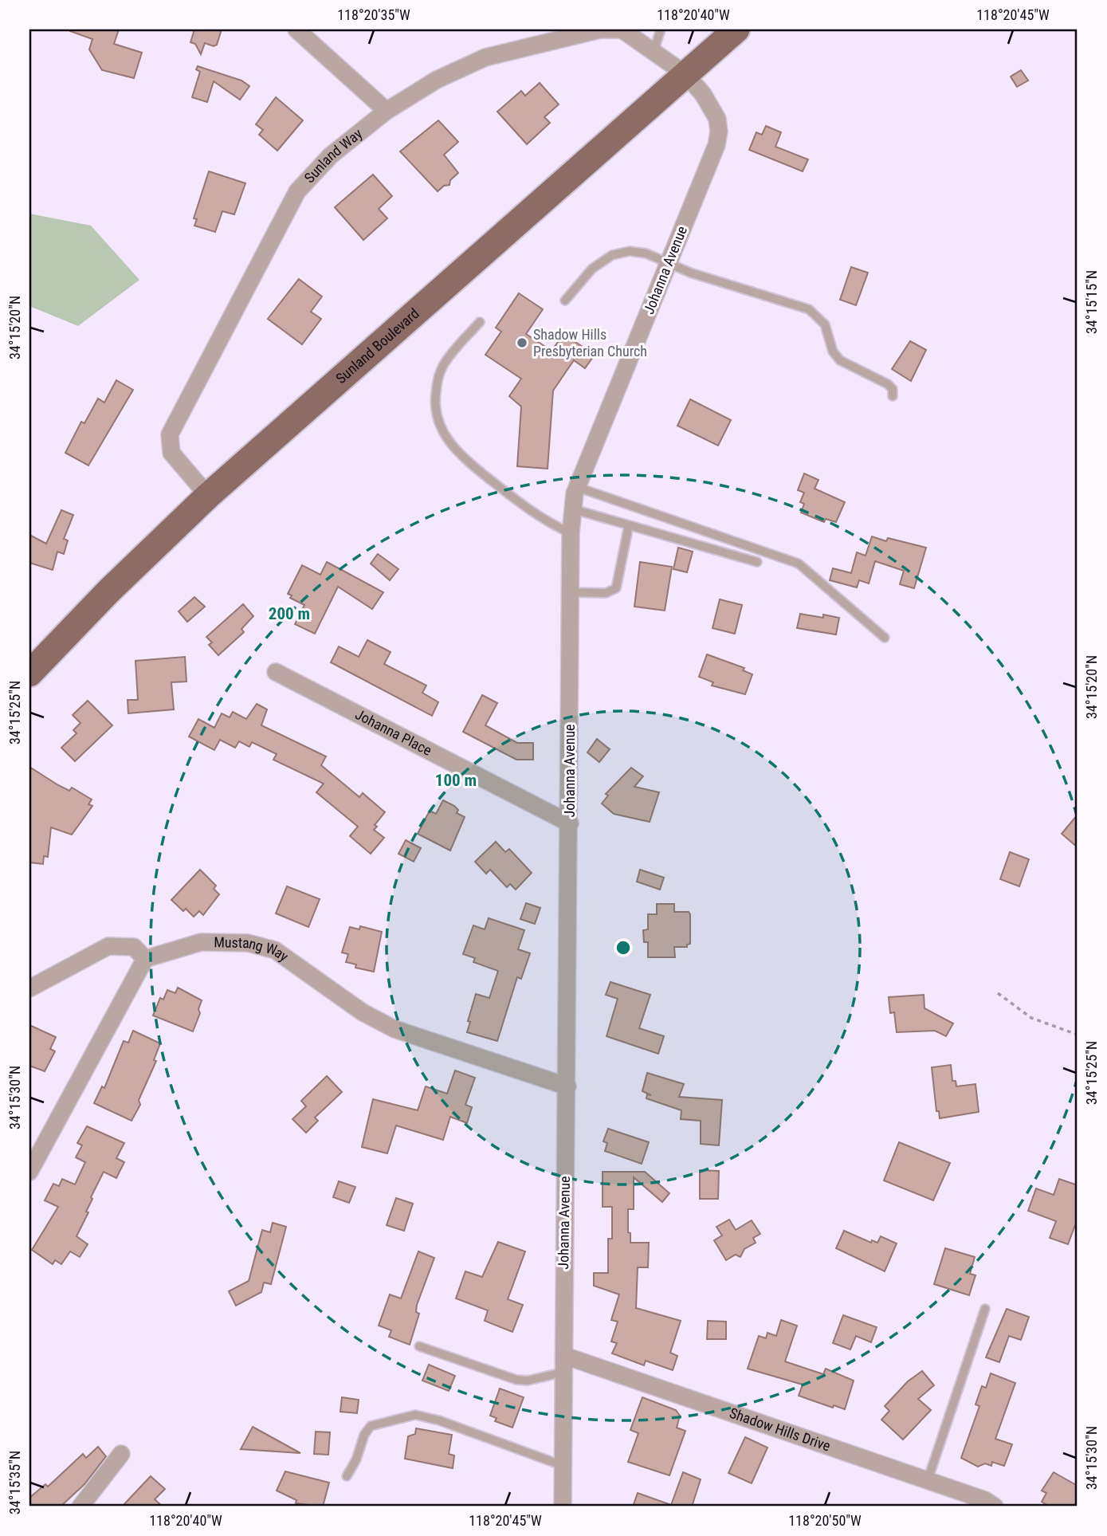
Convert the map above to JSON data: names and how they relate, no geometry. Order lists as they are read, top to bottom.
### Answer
{
  "streets": {
    "main road": ["Sunland Boulevard"],
    "street": [
      "Sunland Way",
      "Johanna Avenue",
      "Johanna Place",
      "Mustang Way",
      "Shadow Hills Drive"
    ]
  },
  "crossings": [
    ["Sunland Way", "Johanna Avenue"],
    ["Sunland Way", "Sunland Boulevard"],
    ["Johanna Avenue", "Sunland Boulevard"],
    ["Johanna Avenue", "Johanna Place"],
    ["Johanna Avenue", "Mustang Way"],
    ["Johanna Avenue", "Shadow Hills Drive"]
  ],
  "places": ["Shadow Hills Presbyterian Church"],
  "coordinates": [
    "118°20'35\"W",
    "118°20'40\"W",
    "118°20'45\"W",
    "34°15'15\"N",
    "34°15'20\"N",
    "34°15'25\"N",
    "34°15'30\"N",
    "34°15'35\"N",
    "118°20'50\"W"
  ],
  "rings": ["200 m", "100 m"]
}
